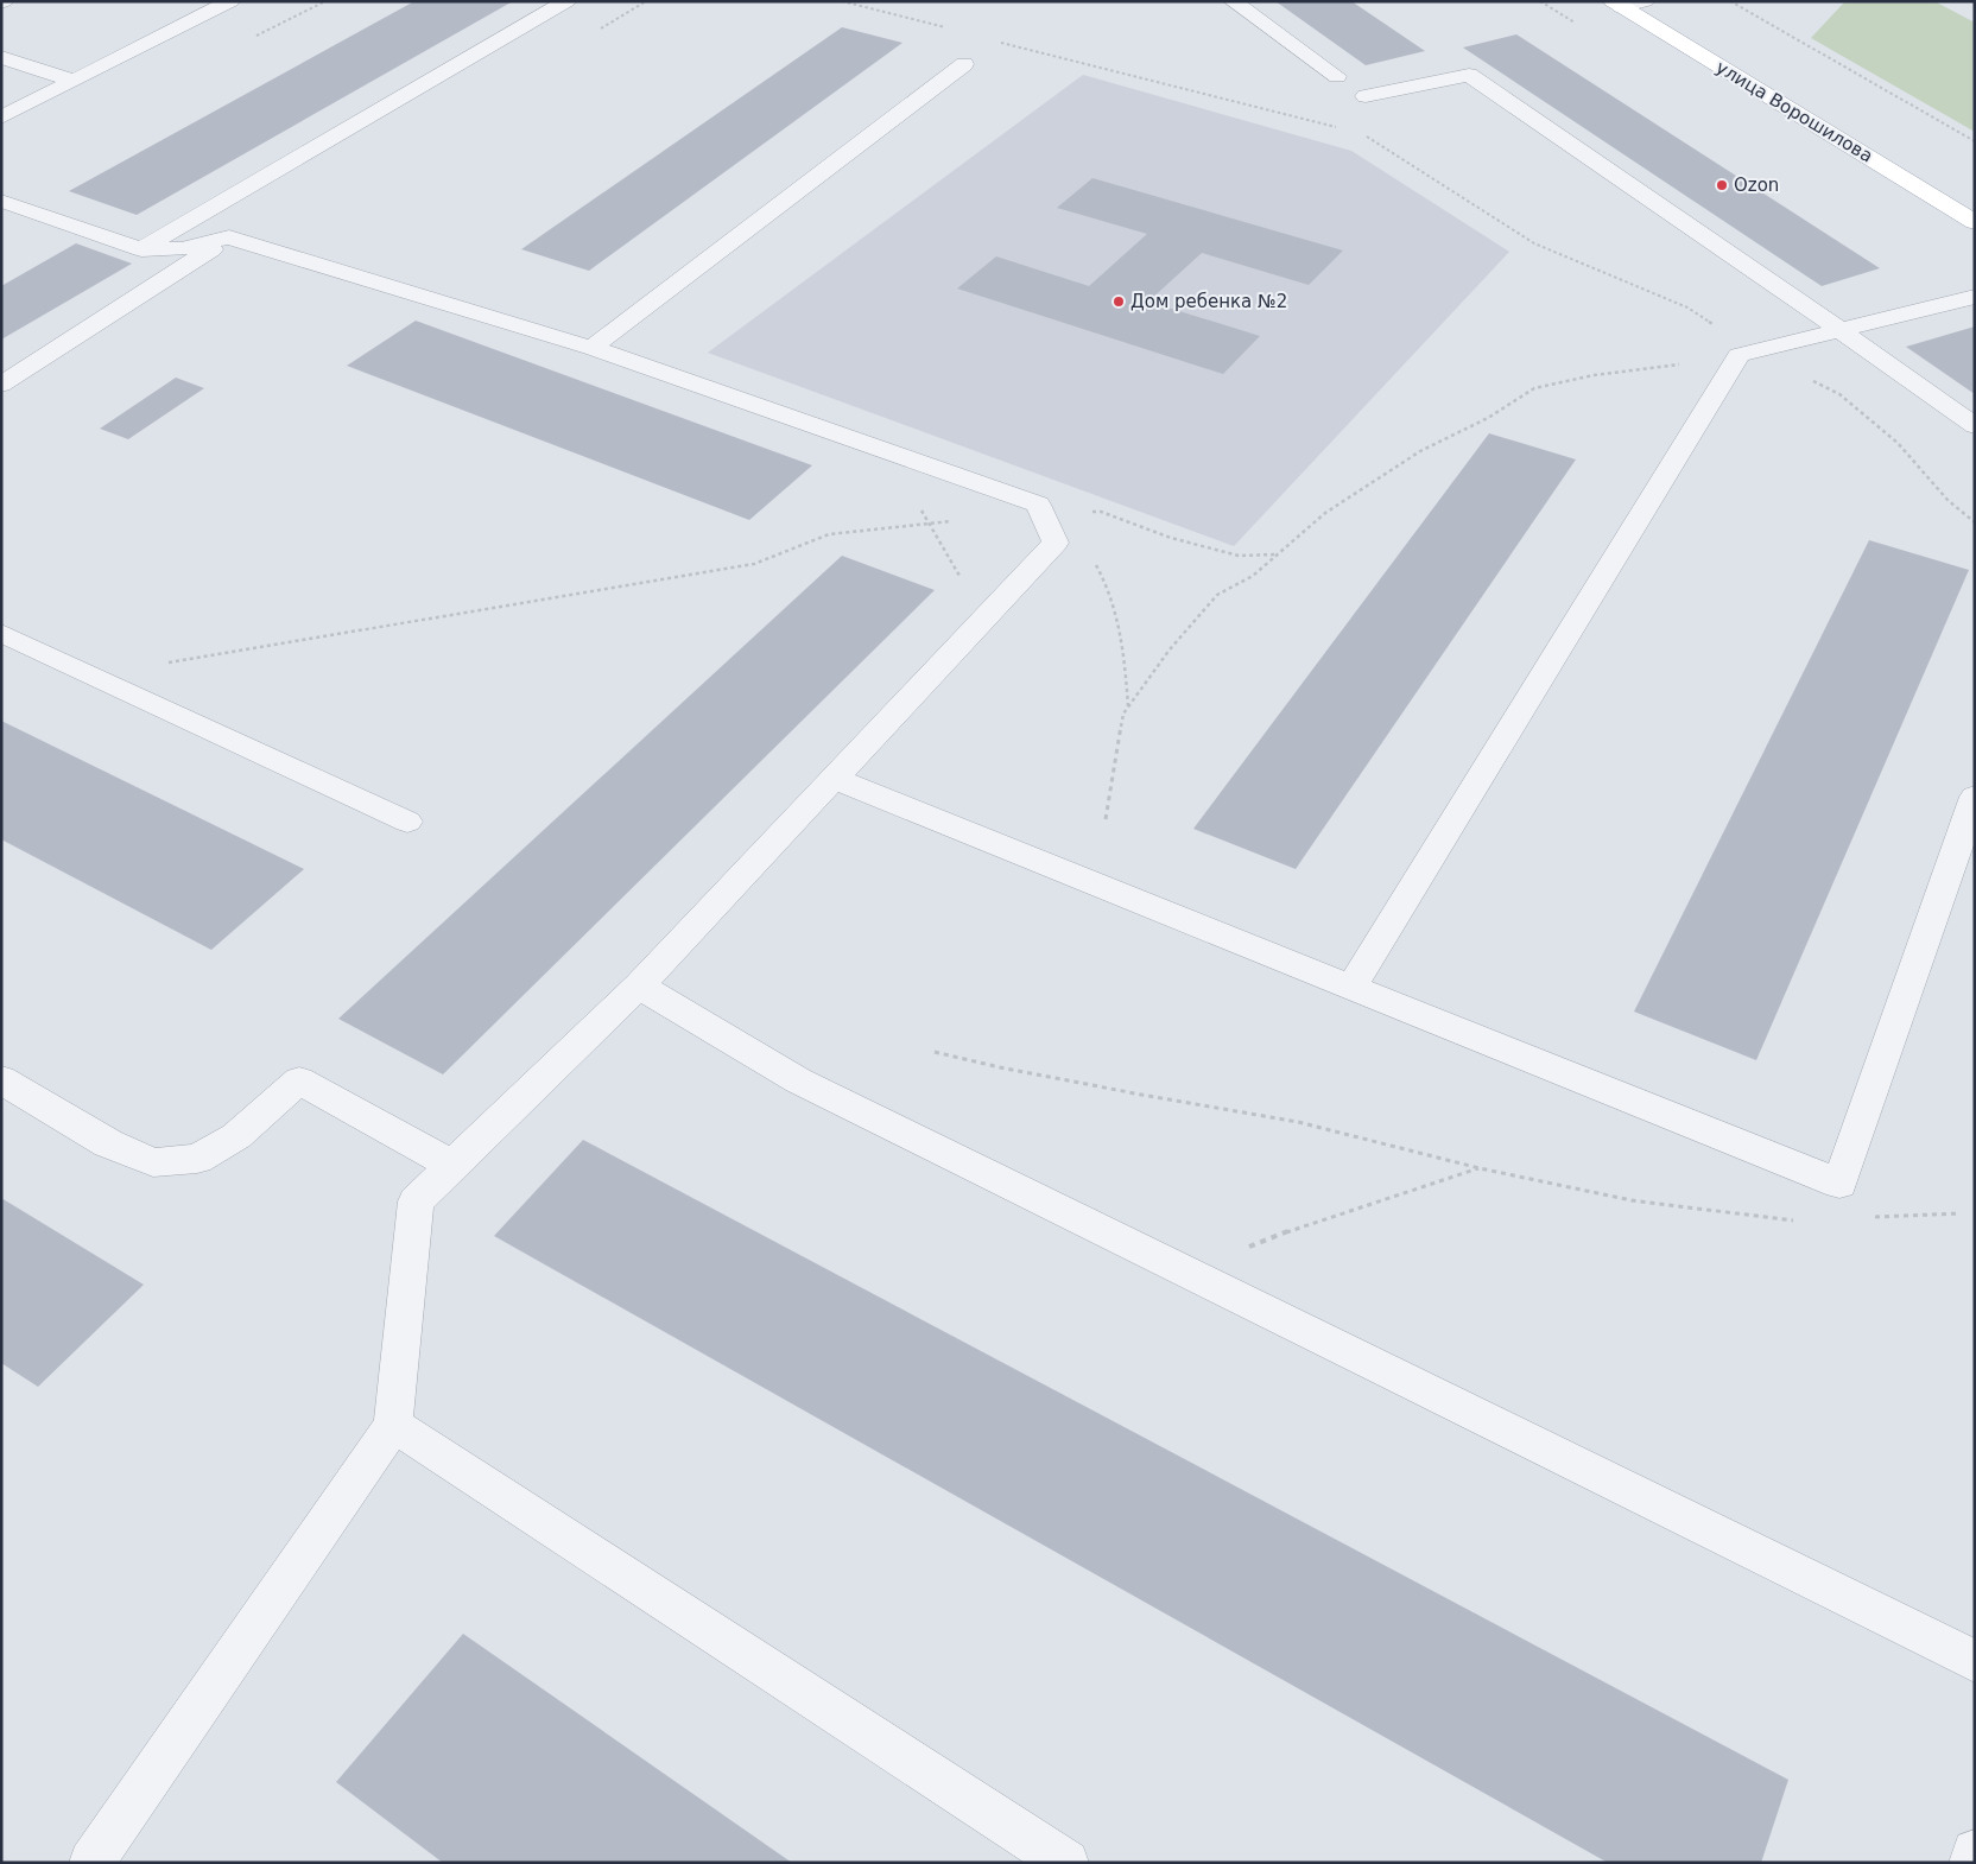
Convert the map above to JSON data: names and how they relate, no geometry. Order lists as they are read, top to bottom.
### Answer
{
  "streets": {
    "main road": ["улица Ворошилова"]
  },
  "places": ["Ozon", "Дом ребенка №2"]
}
